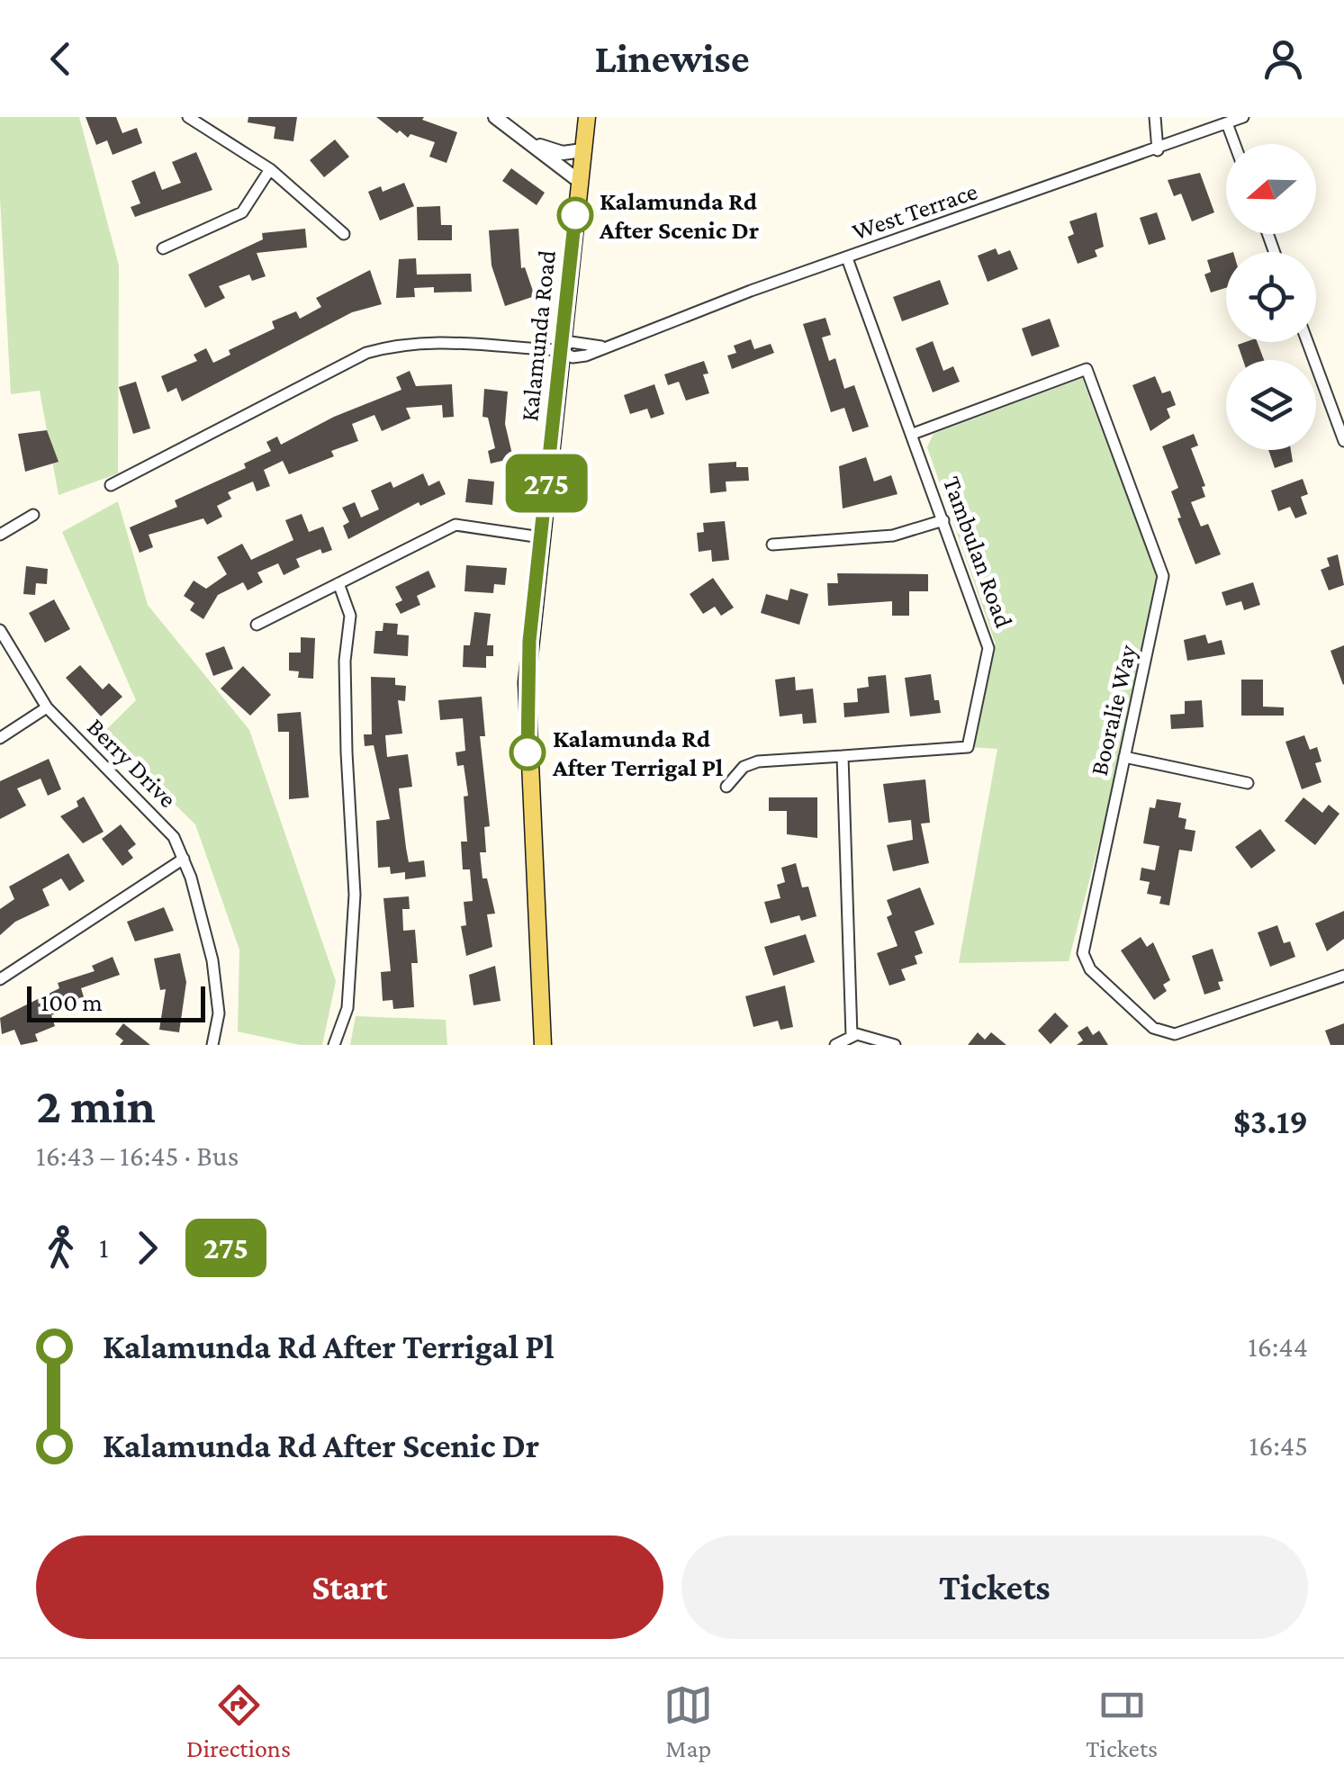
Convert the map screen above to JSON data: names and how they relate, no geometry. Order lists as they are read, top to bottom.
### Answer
{
  "streets": {
    "main road": ["Kalamunda Road"],
    "street": [
      "West Terrace",
      "Tambulan Road",
      "Booralie Way",
      "Berry Drive"
    ]
  },
  "crossings": [
    ["West Terrace", "Kalamunda Road"],
    ["West Terrace", "Tambulan Road"],
    ["Tambulan Road", "Booralie Way"]
  ],
  "places": ["Kalamunda Rd After Scenic Dr", "Kalamunda Rd After Terrigal Pl"],
  "lines": ["bus line 275"],
  "scale_bar": "100 m",
  "north": "left",
  "page": {
    "header": "Linewise",
    "on_map": "275",
    "scale": "100 m",
    "heading": ["2 min", "16:43 – 16:45 · Bus", "$3.19"],
    "legs": ["1", "275"],
    "list": [
      {
        "name": "Kalamunda Rd After Terrigal Pl",
        "value": "16:44"
      },
      {
        "name": "Kalamunda Rd After Scenic Dr",
        "value": "16:45"
      }
    ],
    "buttons": ["Start", "Tickets"],
    "tabs": ["Directions", "Map", "Tickets"]
  }
}
